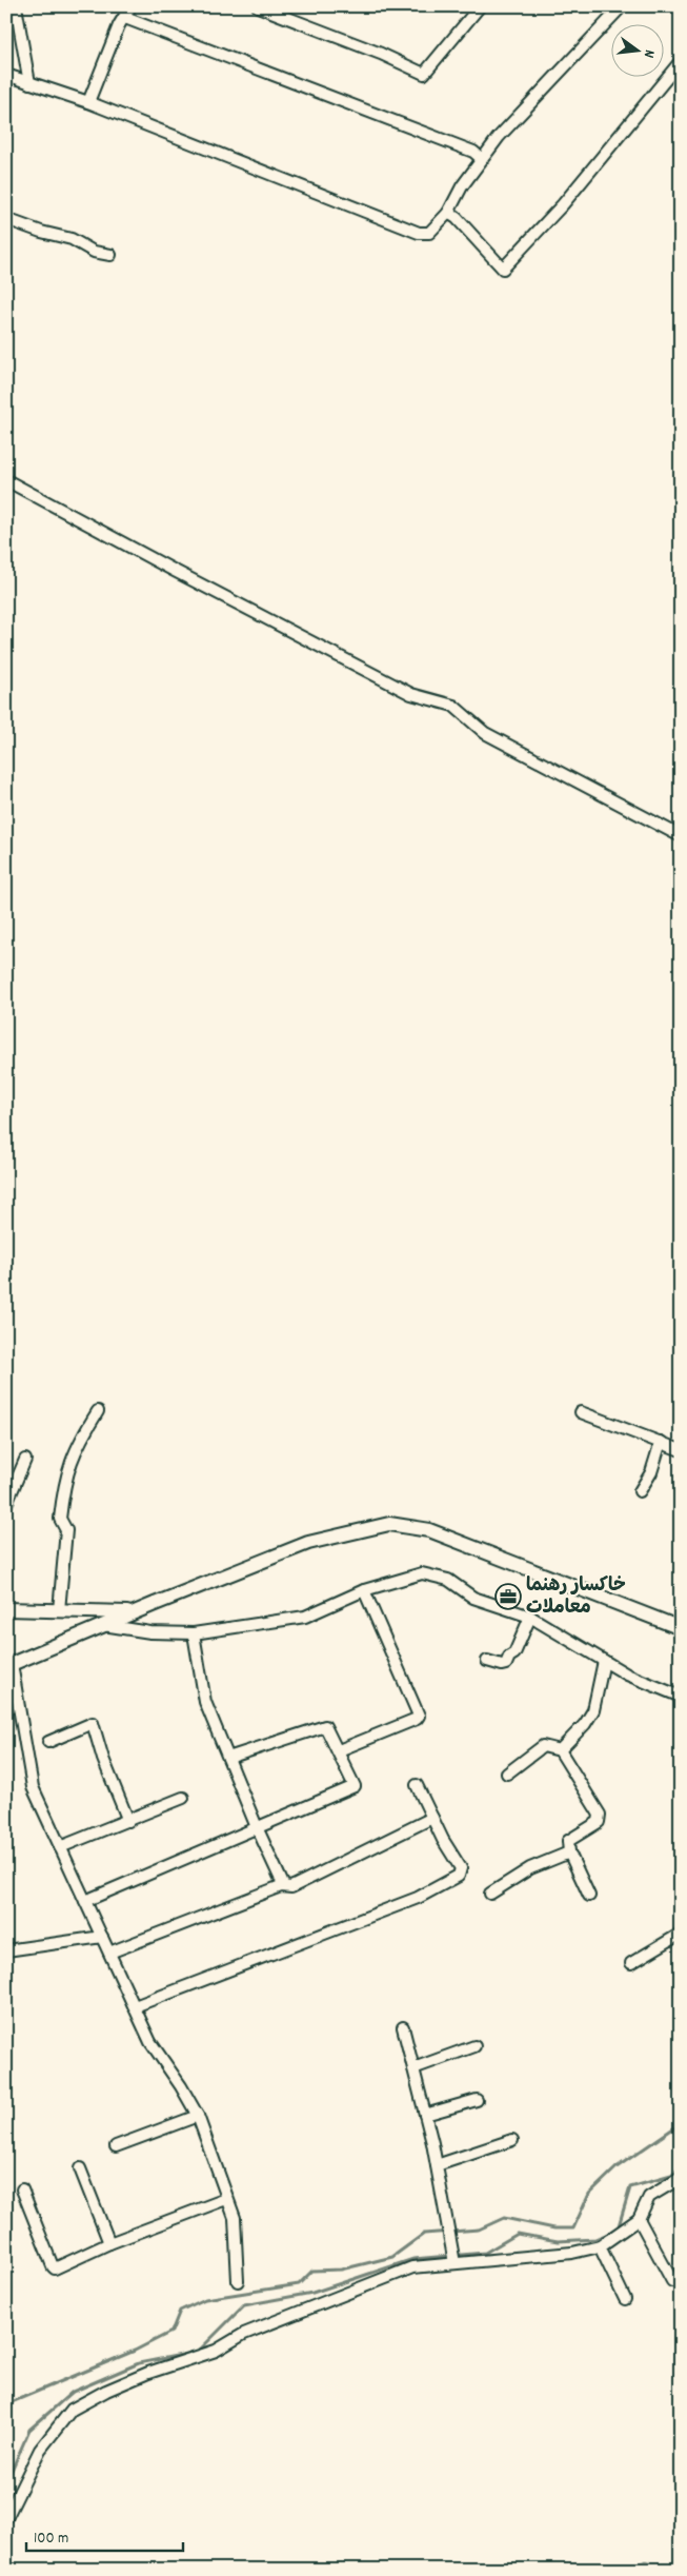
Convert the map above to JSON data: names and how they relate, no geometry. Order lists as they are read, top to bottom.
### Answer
{
  "places": {
    "office": ["خاکسار رهنما معاملات"]
  },
  "scale_bar": "100 m",
  "north": "right"
}
